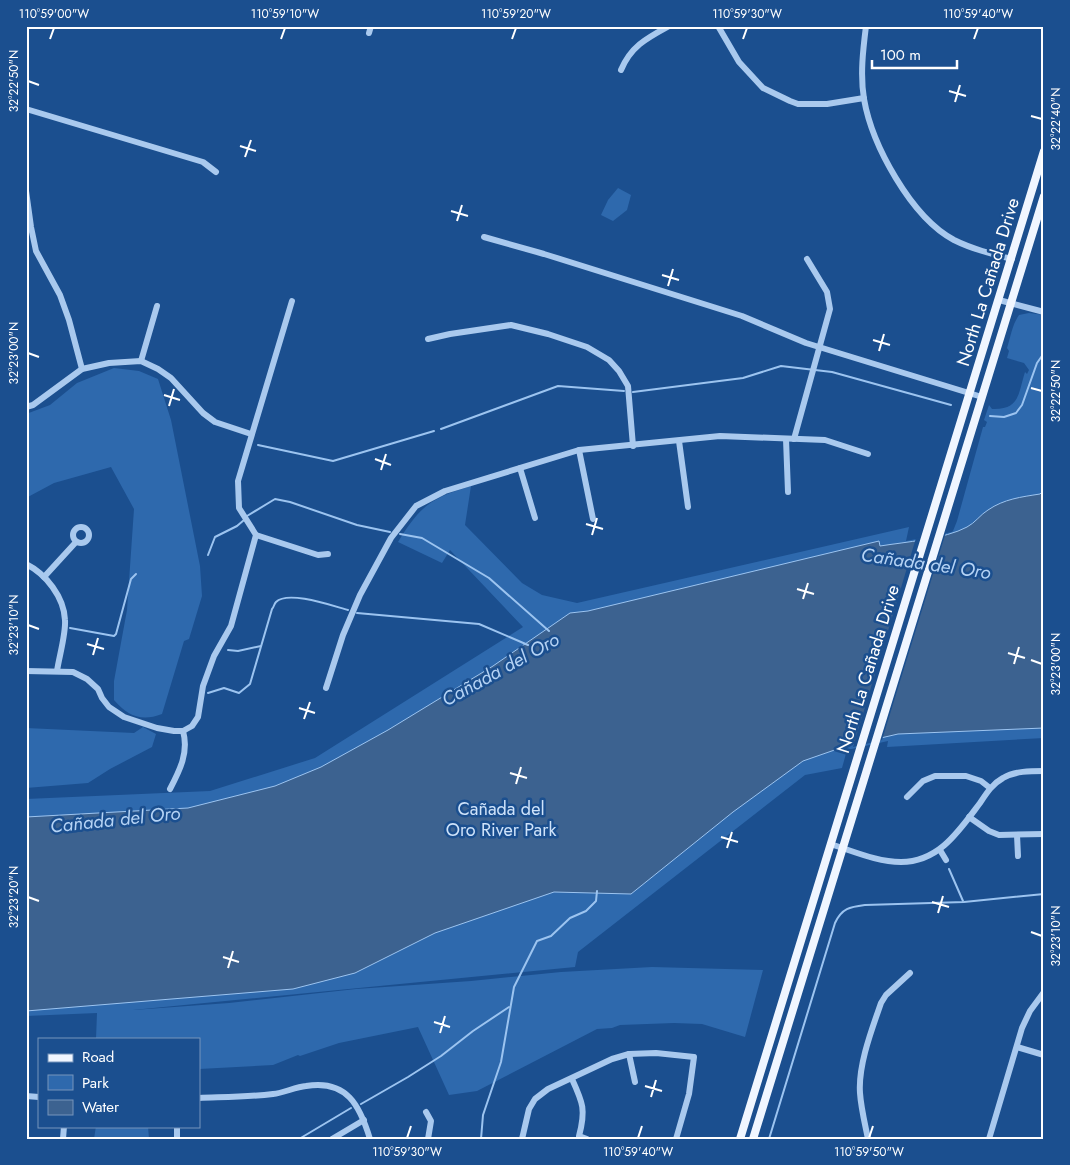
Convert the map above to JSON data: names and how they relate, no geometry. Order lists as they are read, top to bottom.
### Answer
{
  "streets": {
    "main road": ["North La Cañada Drive"]
  },
  "water": ["Cañada del Oro"],
  "parks": ["Cañada del Oro River Park"],
  "legend": ["Road", "Park", "Water"],
  "scale_bar": "100 m",
  "coordinates": [
    "110°59'00\"W",
    "110°59'10\"W",
    "110°59'20\"W",
    "110°59'30\"W",
    "110°59'40\"W",
    "32°22'50\"N",
    "32°22'40\"N",
    "32°23'00\"N",
    "32°23'10\"N",
    "32°23'20\"N",
    "110°59'50\"W"
  ]
}
